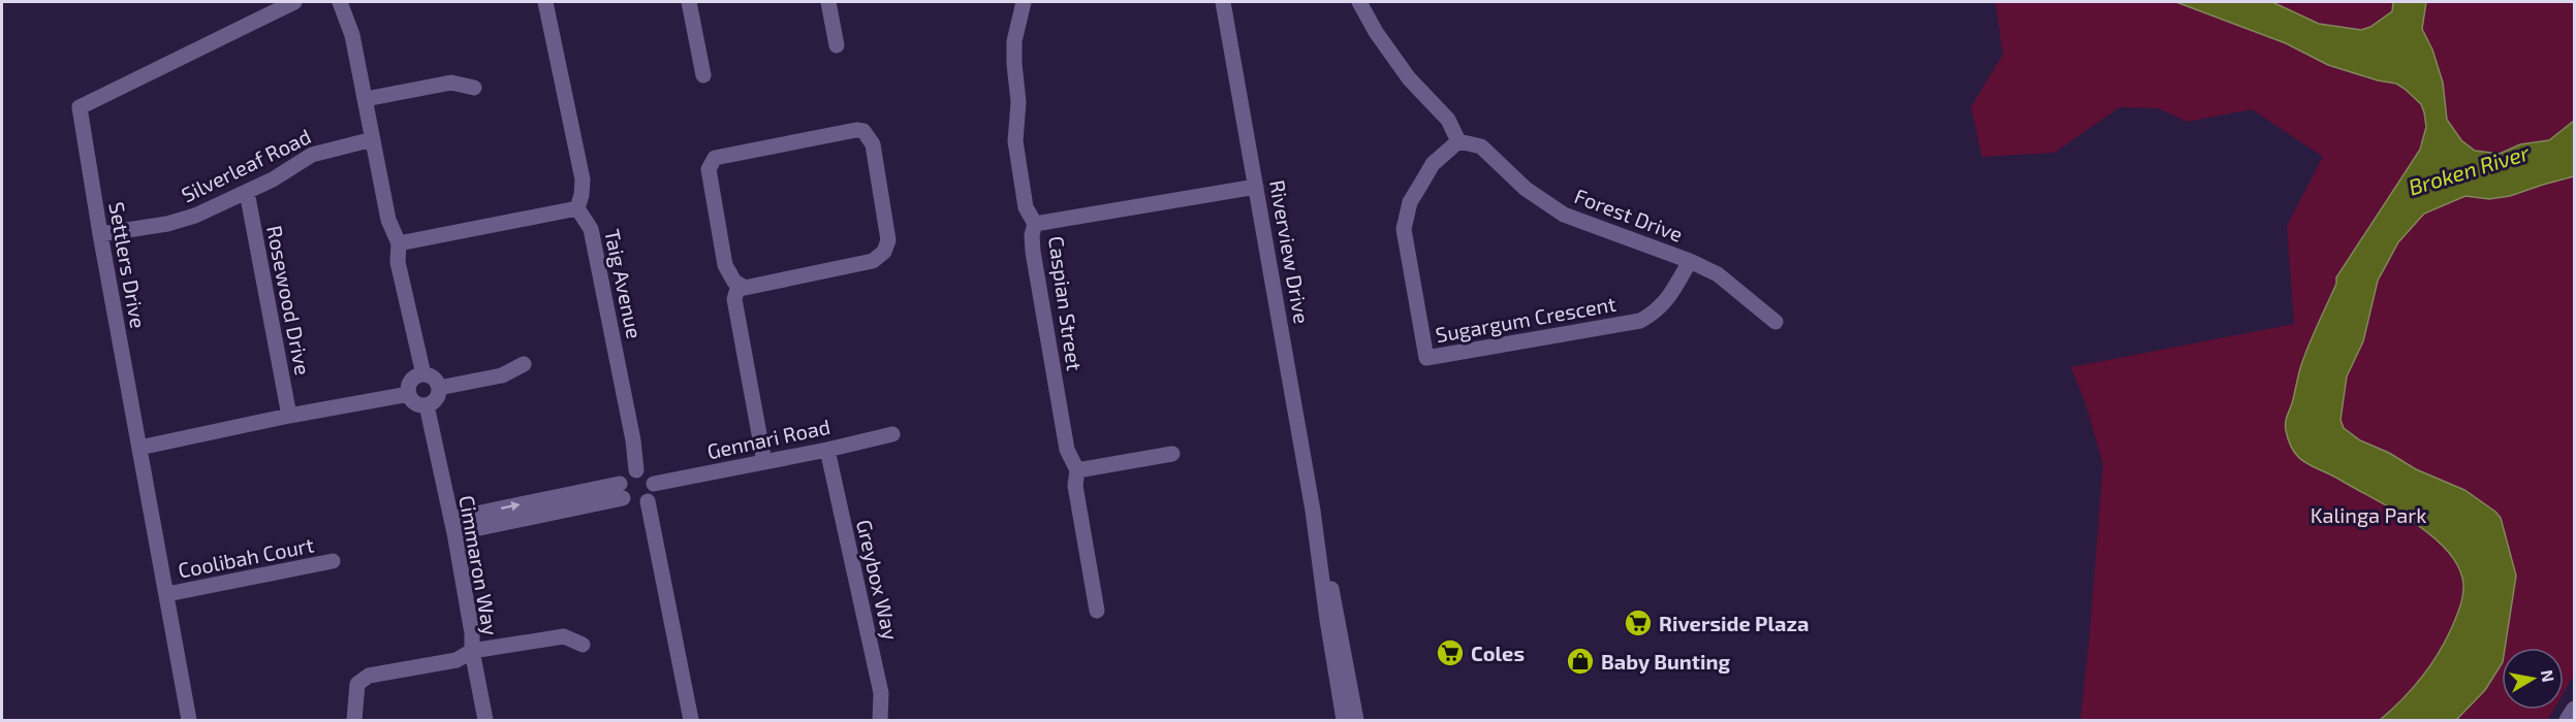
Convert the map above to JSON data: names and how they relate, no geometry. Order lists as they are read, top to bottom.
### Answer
{
  "streets": {
    "street": [
      "Silverleaf Road",
      "Forest Drive",
      "Riverview Drive",
      "Settlers Drive",
      "Taig Avenue",
      "Rosewood Drive",
      "Caspian Street",
      "Sugargum Crescent",
      "Gennari Road",
      "Coolibah Court",
      "Cimmaron Way",
      "Greybox Way"
    ]
  },
  "crossings": [
    ["Silverleaf Road", "Settlers Drive"],
    ["Silverleaf Road", "Rosewood Drive"],
    ["Forest Drive", "Sugargum Crescent"],
    ["Taig Avenue", "Gennari Road"],
    ["Gennari Road", "Greybox Way"]
  ],
  "water": ["Broken River"],
  "parks": ["Kalinga Park"],
  "places": {
    "supermarket": ["Riverside Plaza", "Coles"],
    "shop": ["Baby Bunting"]
  },
  "north": "right"
}
